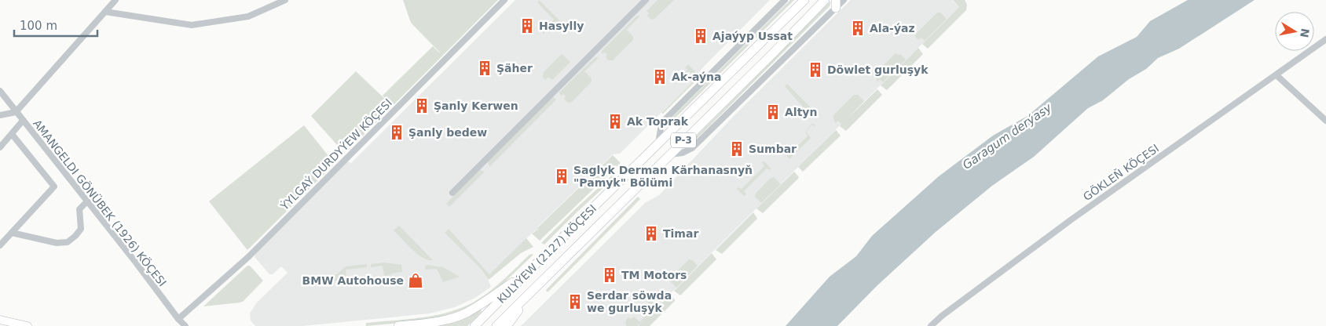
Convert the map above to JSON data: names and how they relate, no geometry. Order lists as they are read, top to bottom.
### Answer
{
  "streets": {
    "highway": ["P-3", "KULYÝEW (2127) KÖÇESI"],
    "street": ["ÝYLGAÝ DURDYÝEW KÖÇESI", "GÖKLEŇ KÖÇESI", "AMANGELDI GÖNÜBEK (1926) KÖÇESI"]
  },
  "crossings": [
    ["ÝYLGAÝ DURDYÝEW KÖÇESI", "AMANGELDI GÖNÜBEK (1926) KÖÇESI"]
  ],
  "water": ["Garagum derýasy"],
  "places": {
    "building": [
      "Hasylly",
      "Ala-ýaz",
      "Ajaýyp Ussat",
      "Şäher",
      "Döwlet gurluşyk",
      "Ak-aýna",
      "Şanly Kerwen",
      "Altyn",
      "Ak Toprak",
      "Şanly bedew",
      "Sumbar",
      "Saglyk Derman Kärhanasnyň \"Pamyk\" Bölümi",
      "Timar",
      "TM Motors",
      "Serdar söwda we gurluşyk"
    ],
    "shop": ["BMW Autohouse"]
  },
  "scale_bar": "100 m",
  "north": "right"
}
